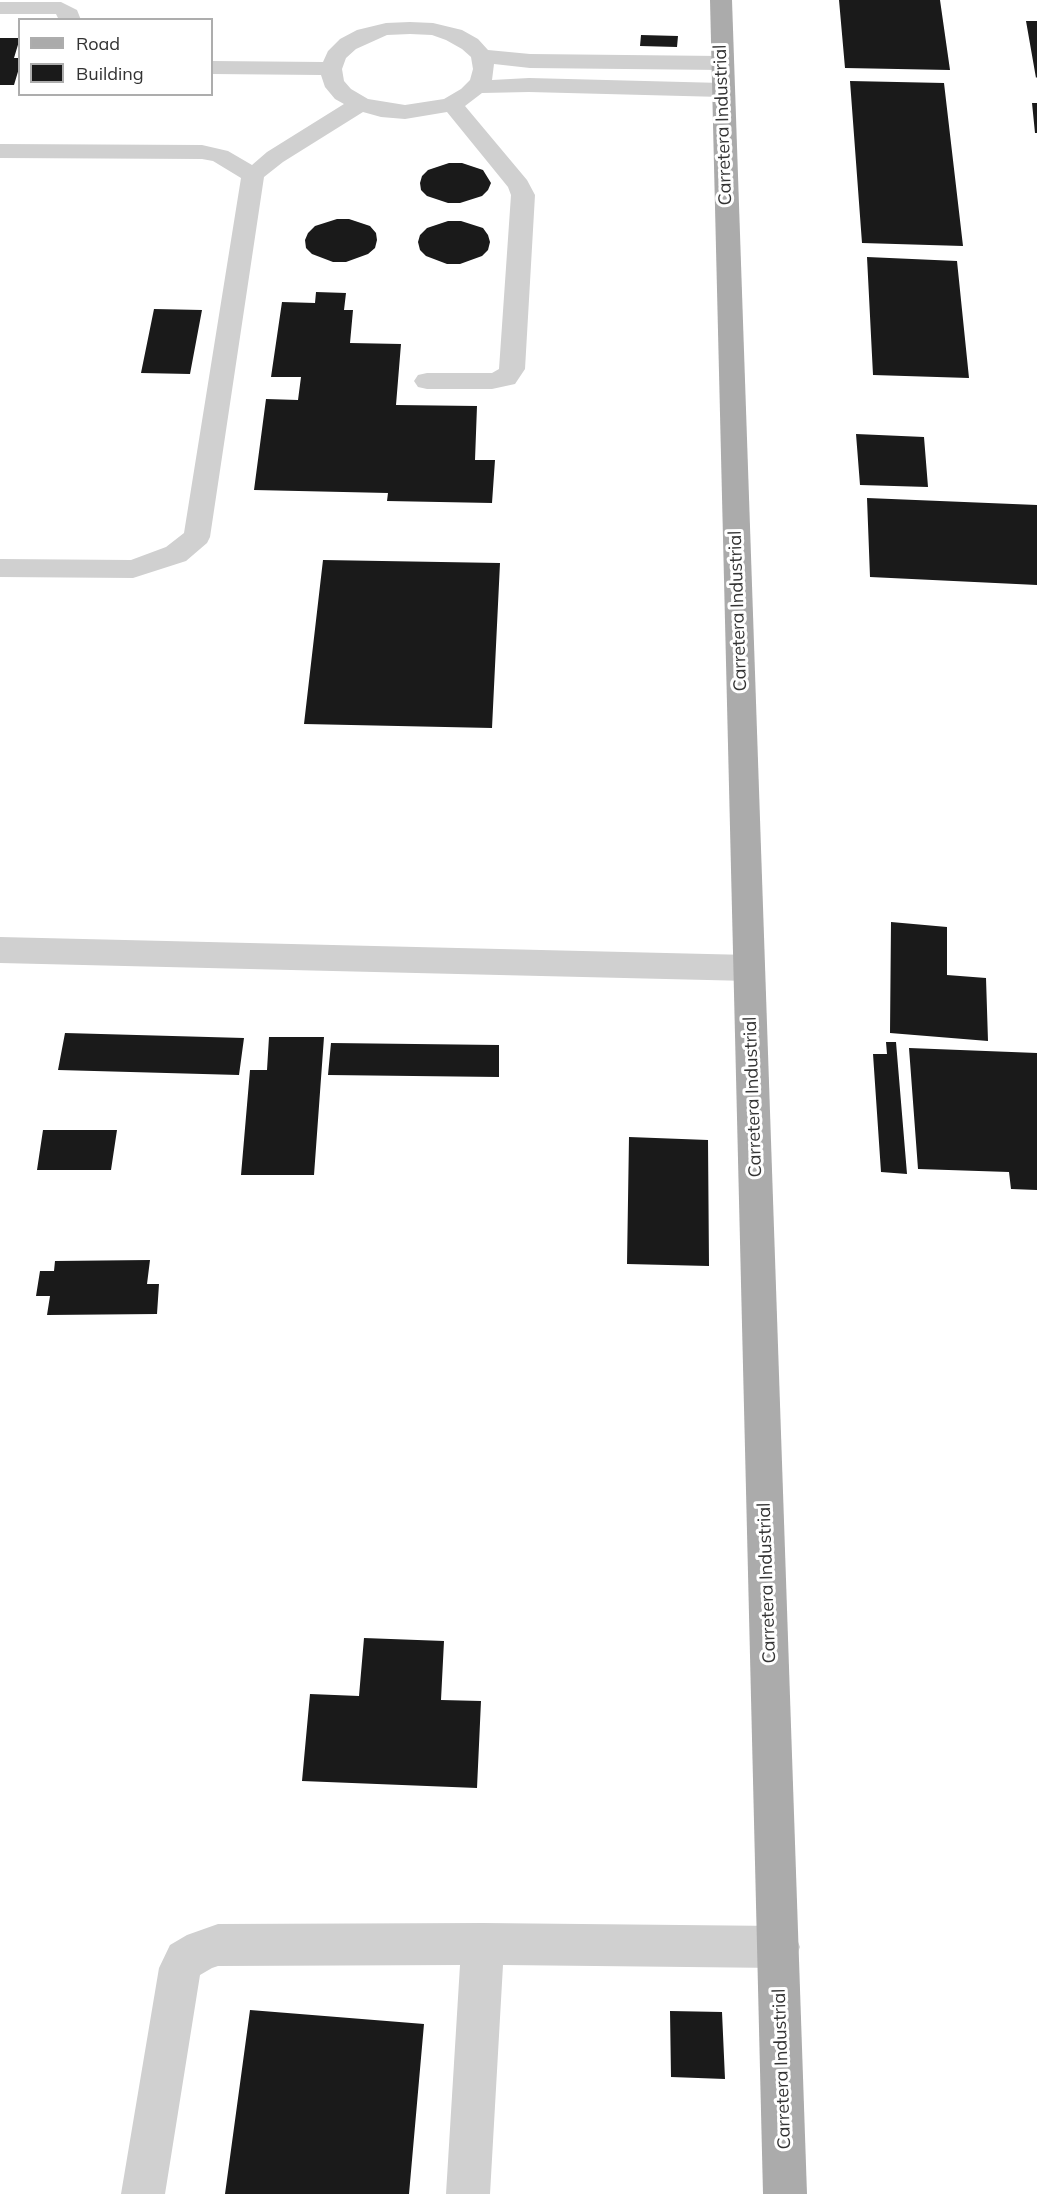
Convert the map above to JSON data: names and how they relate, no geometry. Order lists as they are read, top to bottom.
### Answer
{
  "streets": {
    "main road": ["Carretera Industrial"]
  },
  "legend": ["Road", "Building"]
}
